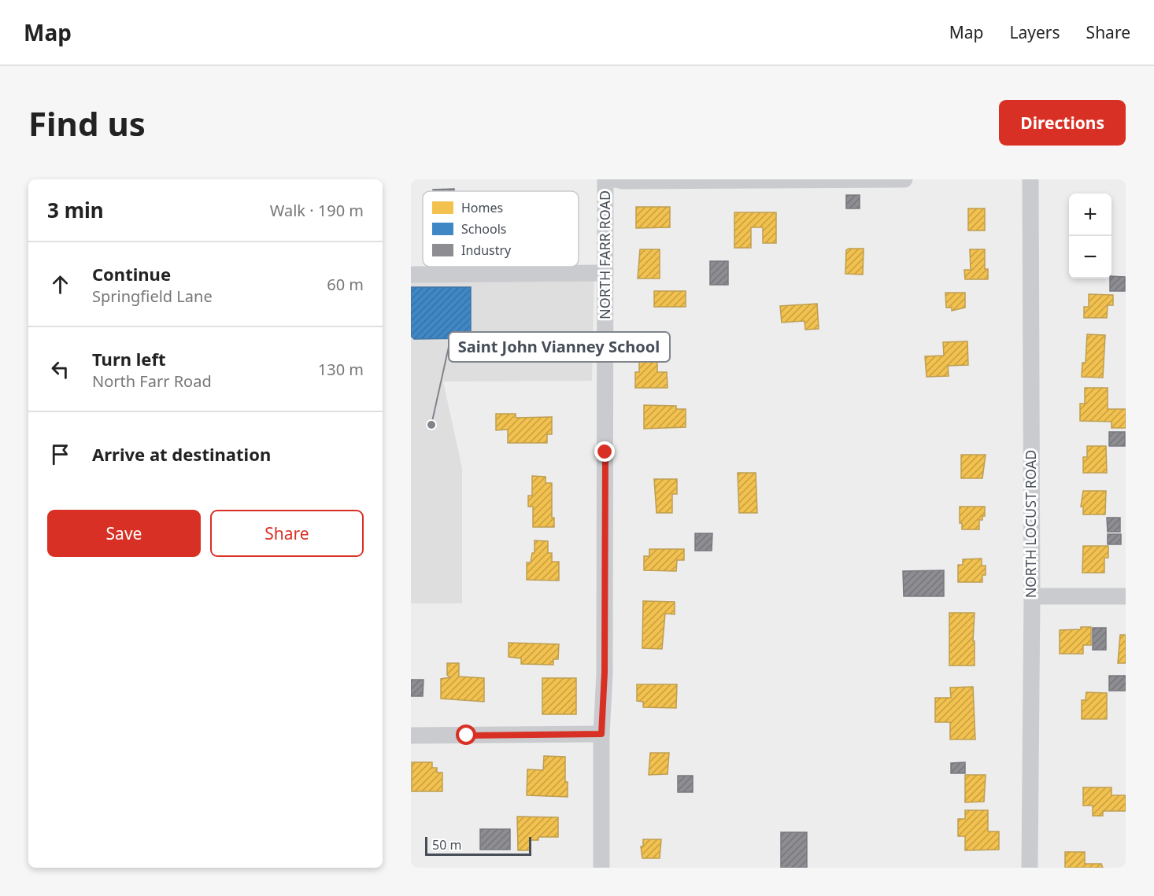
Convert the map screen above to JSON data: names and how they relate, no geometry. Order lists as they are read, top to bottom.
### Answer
{
  "streets": {
    "street": ["NORTH FARR ROAD", "NORTH LOCUST ROAD"]
  },
  "places": ["Saint John Vianney School"],
  "legend": ["Homes", "Schools", "Industry"],
  "scale_bar": "50 m",
  "page": {
    "header": "Map",
    "nav": ["Map", "Layers", "Share"],
    "buttons": [
      "Directions",
      ["Save", "Share"]
    ],
    "title": "Find us",
    "heading": ["3 min", "Walk · 190 m"],
    "map_buttons": ["+", "−"],
    "list": [
      ["Continue", "Springfield Lane", "60 m"],
      ["Turn left", "North Farr Road", "130 m"],
      "Arrive at destination"
    ],
    "scale": "50 m"
  }
}
